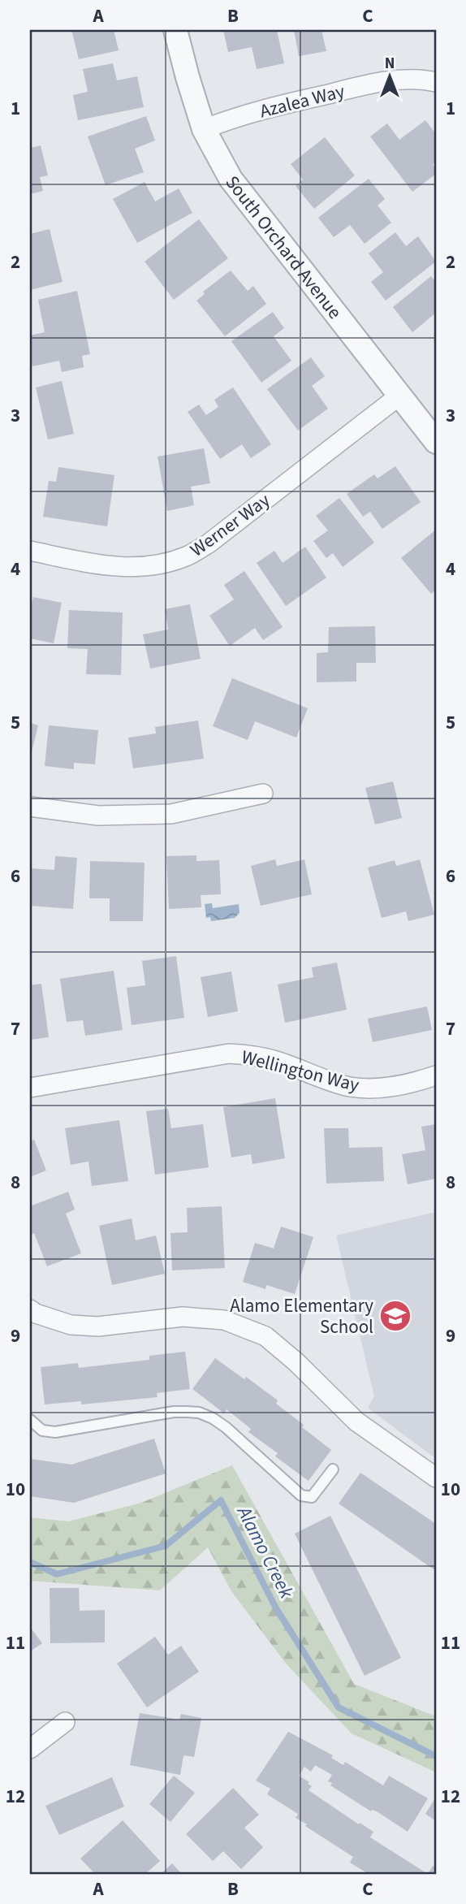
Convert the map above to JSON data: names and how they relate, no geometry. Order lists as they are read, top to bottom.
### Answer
{
  "streets": {
    "street": [
      "Azalea Way",
      "South Orchard Avenue",
      "Werner Way",
      "Wellington Way"
    ]
  },
  "crossings": [
    ["Azalea Way", "South Orchard Avenue"],
    ["South Orchard Avenue", "Werner Way"]
  ],
  "water": ["Alamo Creek"],
  "places": {
    "school or university": ["Alamo Elementary School"]
  },
  "north": "top",
  "grid": {
    "columns": ["A", "B", "C"],
    "rows": [
      "1",
      "2",
      "3",
      "4",
      "5",
      "6",
      "7",
      "8",
      "9",
      "10",
      "11",
      "12"
    ]
  }
}
